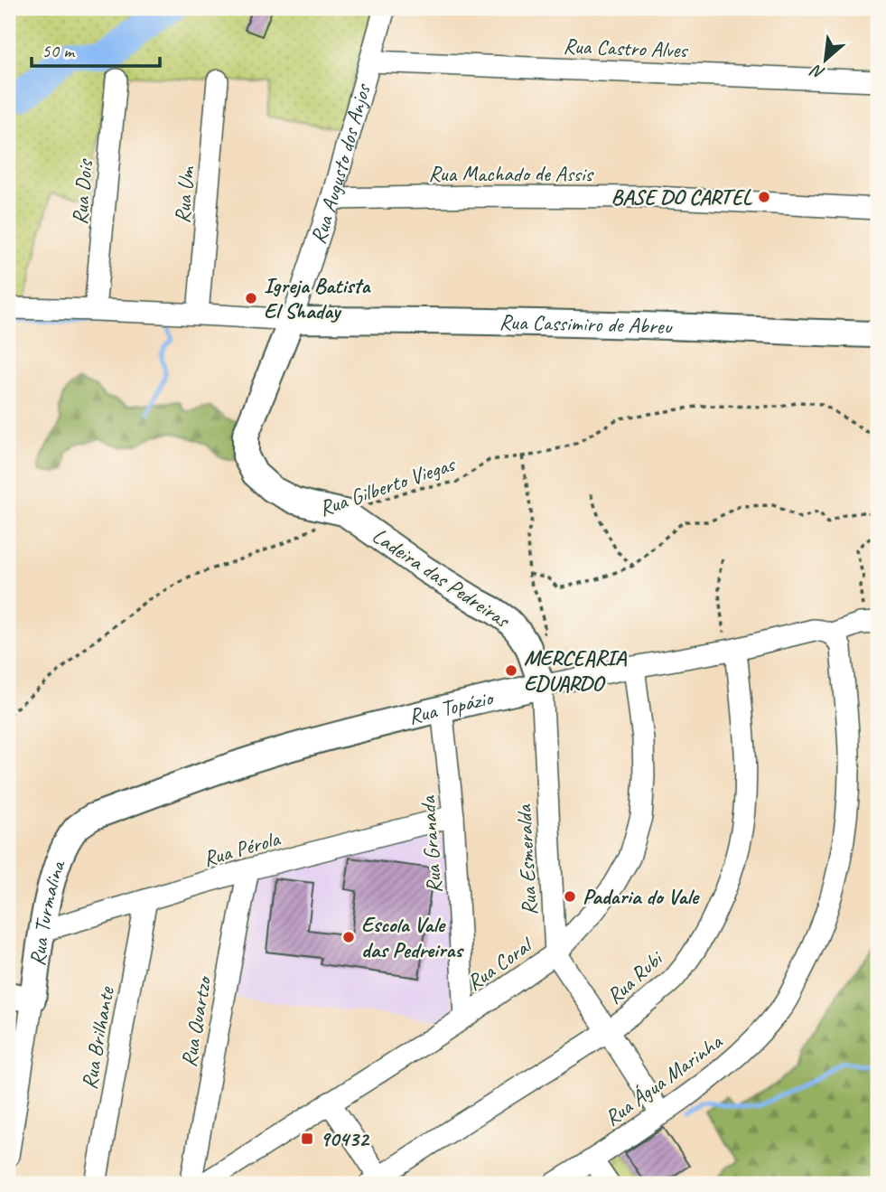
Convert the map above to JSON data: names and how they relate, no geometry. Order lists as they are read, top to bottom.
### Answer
{
  "streets": {
    "street": [
      "Rua Castro Alves",
      "Rua Augusto dos Anjos",
      "Rua Machado de Assis",
      "Rua Dois",
      "Rua Um",
      "Rua Cassimiro de Abreu",
      "Ladeira das Pedreiras",
      "Rua Topázio",
      "Rua Granada",
      "Rua Pérola",
      "Rua Esmeralda",
      "Rua Turmalina",
      "Rua Coral",
      "Rua Rubi",
      "Rua Quartzo",
      "Rua Brilhante",
      "Rua Água Marinha"
    ],
    "path": ["Rua Gilberto Viegas"]
  },
  "crossings": [
    ["Rua Castro Alves", "Rua Augusto dos Anjos"],
    ["Rua Augusto dos Anjos", "Rua Machado de Assis"],
    ["Rua Augusto dos Anjos", "Rua Cassimiro de Abreu"],
    ["Rua Augusto dos Anjos", "Rua Gilberto Viegas"],
    ["Rua Augusto dos Anjos", "Ladeira das Pedreiras"],
    ["Rua Gilberto Viegas", "Ladeira das Pedreiras"],
    ["Ladeira das Pedreiras", "Rua Topázio"],
    ["Ladeira das Pedreiras", "Rua Esmeralda"],
    ["Rua Topázio", "Rua Granada"],
    ["Rua Topázio", "Rua Esmeralda"],
    ["Rua Topázio", "Rua Turmalina"],
    ["Rua Topázio", "Rua Coral"],
    ["Rua Topázio", "Rua Rubi"],
    ["Rua Topázio", "Rua Água Marinha"],
    ["Rua Granada", "Rua Pérola"],
    ["Rua Granada", "Rua Coral"],
    ["Rua Pérola", "Rua Turmalina"],
    ["Rua Pérola", "Rua Quartzo"],
    ["Rua Pérola", "Rua Brilhante"],
    ["Rua Esmeralda", "Rua Coral"]
  ],
  "places": {
    "other": [
      "BASE DO CARTEL",
      "Igreja Batista El Shaday",
      "MERCEARIA EDUARDO",
      "Padaria do Vale",
      "Escola Vale das Pedreiras"
    ],
    "transit": ["90432"]
  },
  "scale_bar": "50 m",
  "north": "bottom left"
}
